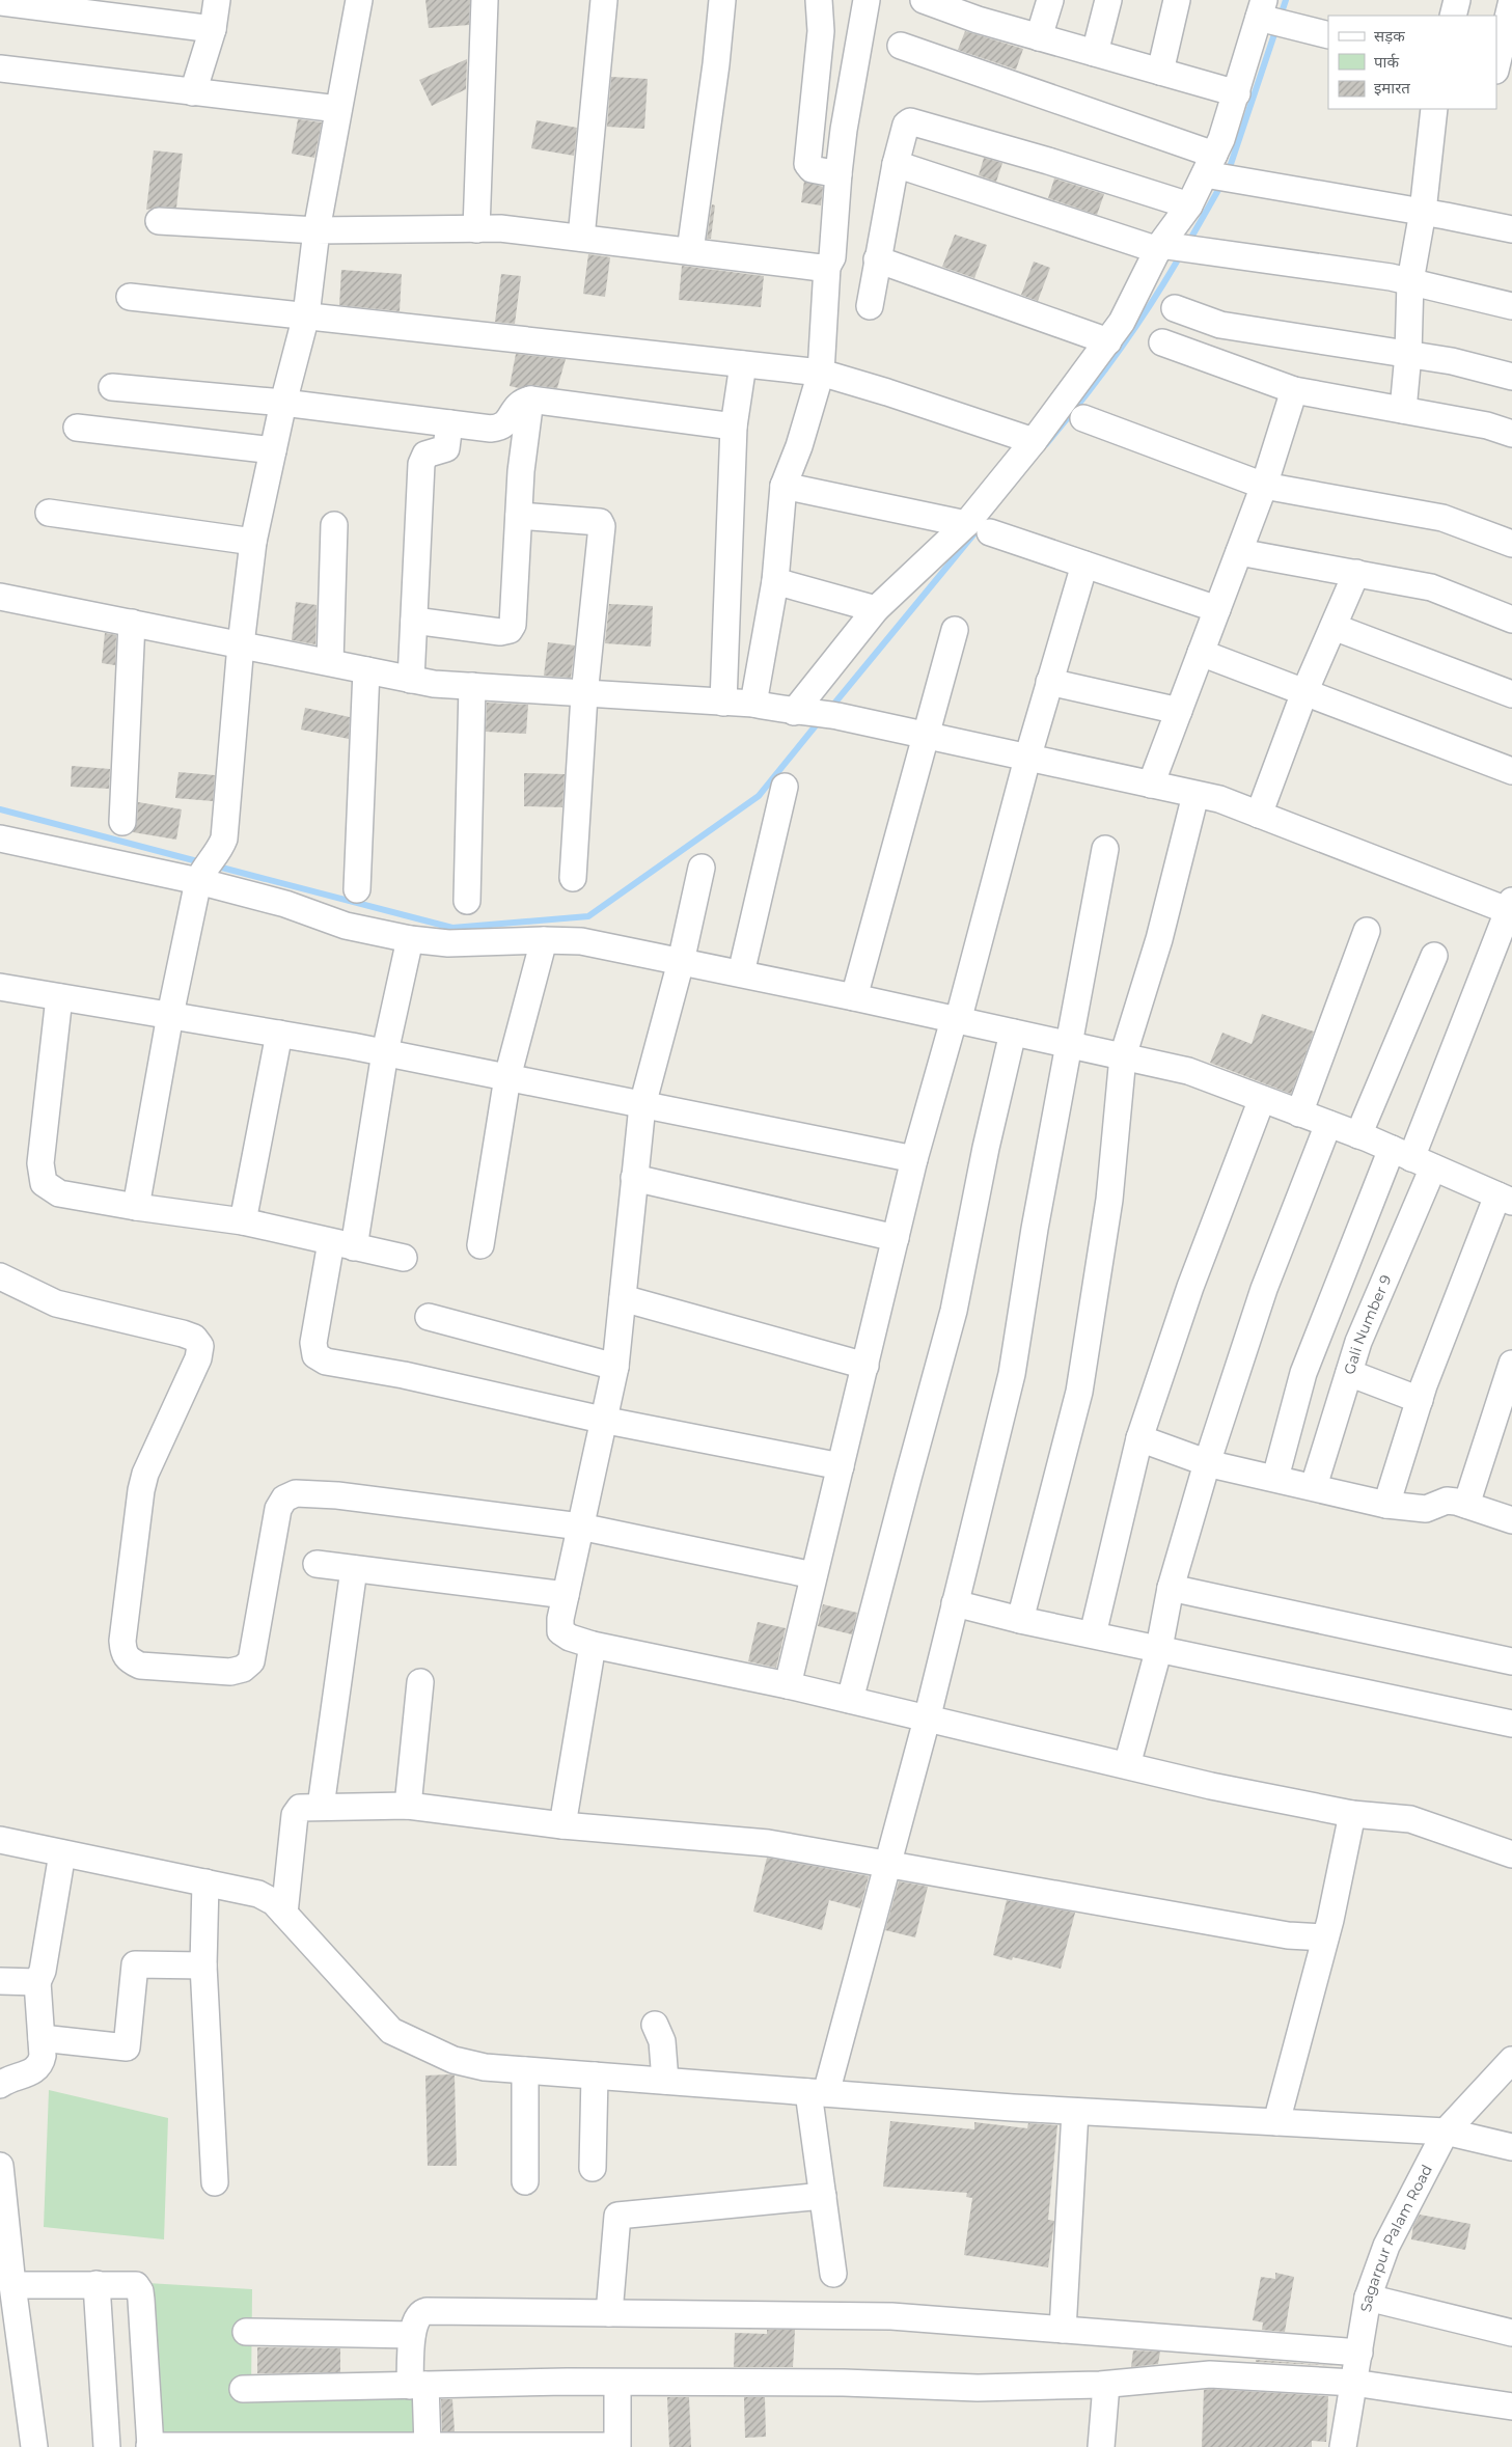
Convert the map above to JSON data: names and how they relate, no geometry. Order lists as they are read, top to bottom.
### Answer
{
  "streets": {
    "street": ["Gali Number 9", "Sagarpur Palam Road"]
  },
  "legend": ["सड़क", "पार्क", "इमारत"]
}
